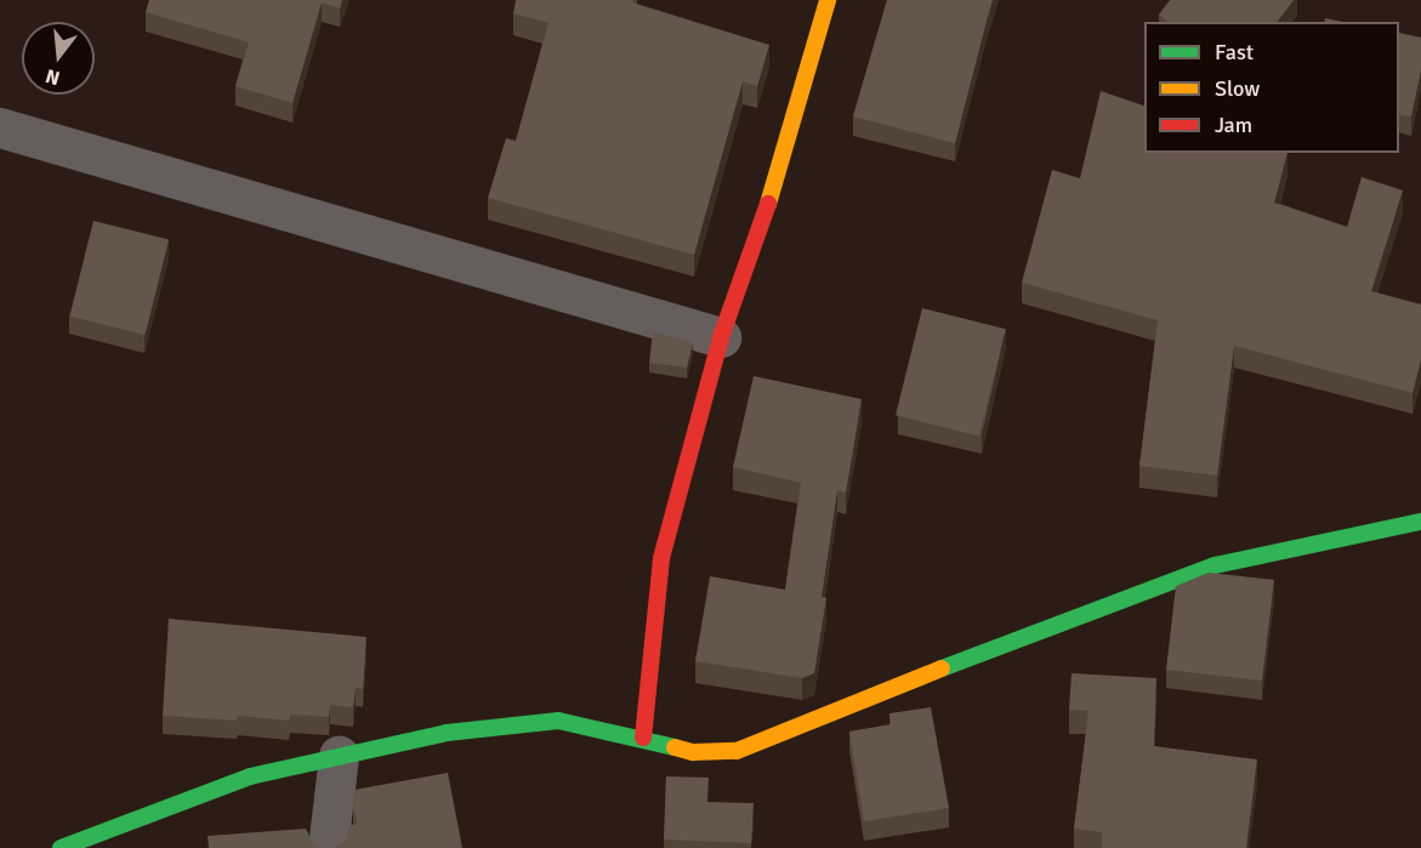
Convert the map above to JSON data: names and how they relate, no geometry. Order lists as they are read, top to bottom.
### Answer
{
  "legend": ["Fast", "Slow", "Jam"],
  "north": "bottom"
}
